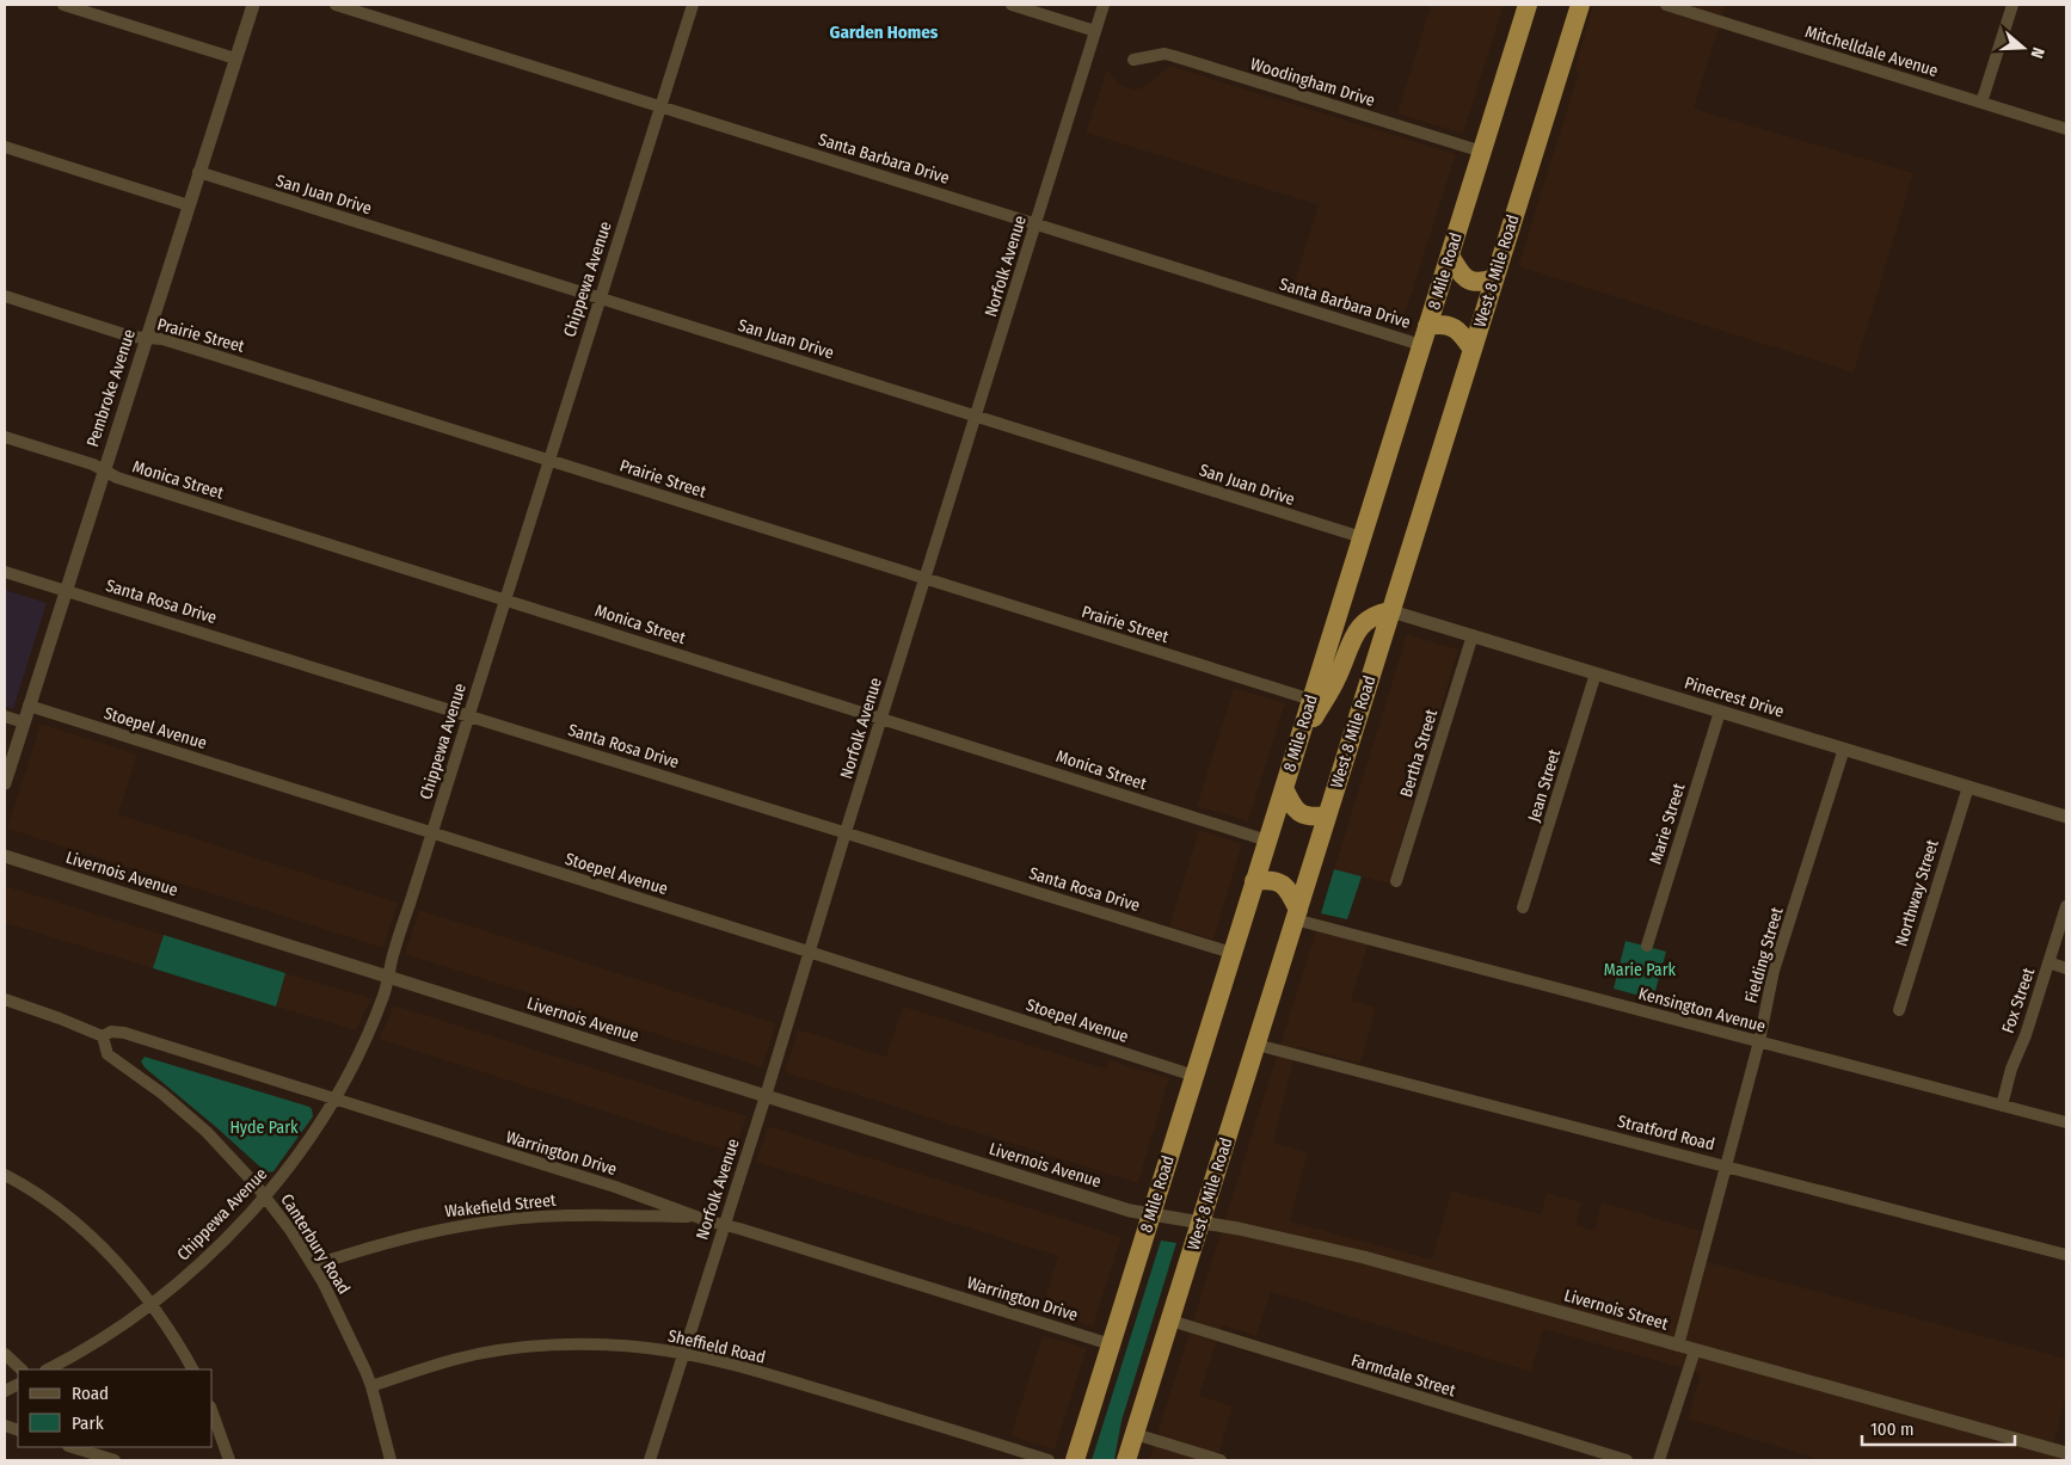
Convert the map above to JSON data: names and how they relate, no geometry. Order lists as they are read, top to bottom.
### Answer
{
  "streets": {
    "highway": ["8 Mile Road", "West 8 Mile Road"],
    "street": [
      "Mitchelldale Avenue",
      "Woodingham Drive",
      "Santa Barbara Drive",
      "San Juan Drive",
      "Norfolk Avenue",
      "Chippewa Avenue",
      "Prairie Street",
      "Pembroke Avenue",
      "Monica Street",
      "Santa Rosa Drive",
      "Pinecrest Drive",
      "Stoepel Avenue",
      "Bertha Street",
      "Jean Street",
      "Marie Street",
      "Livernois Avenue",
      "Northway Street",
      "Fielding Street",
      "Fox Street",
      "Kensington Avenue",
      "Stratford Road",
      "Warrington Drive",
      "Wakefield Street",
      "Canterbury Road",
      "Livernois Street",
      "Sheffield Road",
      "Farmdale Street"
    ]
  },
  "crossings": [
    ["Woodingham Drive", "8 Mile Road"],
    ["Santa Barbara Drive", "Norfolk Avenue"],
    ["Santa Barbara Drive", "8 Mile Road"],
    ["Santa Barbara Drive", "Chippewa Avenue"],
    ["San Juan Drive", "Norfolk Avenue"],
    ["San Juan Drive", "8 Mile Road"],
    ["San Juan Drive", "Chippewa Avenue"],
    ["San Juan Drive", "Pembroke Avenue"],
    ["Norfolk Avenue", "Prairie Street"],
    ["Norfolk Avenue", "Monica Street"],
    ["Norfolk Avenue", "Santa Rosa Drive"],
    ["Norfolk Avenue", "Stoepel Avenue"],
    ["Norfolk Avenue", "Livernois Avenue"],
    ["Norfolk Avenue", "Warrington Drive"],
    ["Norfolk Avenue", "Sheffield Road"],
    ["8 Mile Road", "Prairie Street"],
    ["8 Mile Road", "Monica Street"],
    ["8 Mile Road", "Santa Rosa Drive"],
    ["8 Mile Road", "Stoepel Avenue"],
    ["8 Mile Road", "Livernois Avenue"],
    ["8 Mile Road", "Warrington Drive"],
    ["8 Mile Road", "Livernois Street"],
    ["West 8 Mile Road", "Pinecrest Drive"],
    ["West 8 Mile Road", "Kensington Avenue"],
    ["West 8 Mile Road", "Stratford Road"],
    ["West 8 Mile Road", "Livernois Street"],
    ["West 8 Mile Road", "Farmdale Street"],
    ["Chippewa Avenue", "Prairie Street"],
    ["Chippewa Avenue", "Monica Street"],
    ["Chippewa Avenue", "Santa Rosa Drive"],
    ["Chippewa Avenue", "Stoepel Avenue"],
    ["Chippewa Avenue", "Livernois Avenue"],
    ["Chippewa Avenue", "Warrington Drive"],
    ["Chippewa Avenue", "Canterbury Road"],
    ["Prairie Street", "Pembroke Avenue"],
    ["Pembroke Avenue", "Monica Street"],
    ["Pembroke Avenue", "Santa Rosa Drive"],
    ["Pembroke Avenue", "Stoepel Avenue"],
    ["Pinecrest Drive", "Bertha Street"],
    ["Pinecrest Drive", "Jean Street"],
    ["Pinecrest Drive", "Marie Street"],
    ["Pinecrest Drive", "Northway Street"],
    ["Pinecrest Drive", "Fielding Street"],
    ["Livernois Avenue", "Livernois Street"],
    ["Fielding Street", "Kensington Avenue"],
    ["Fielding Street", "Stratford Road"],
    ["Fielding Street", "Livernois Street"],
    ["Fox Street", "Kensington Avenue"],
    ["Warrington Drive", "Wakefield Street"],
    ["Warrington Drive", "Canterbury Road"],
    ["Wakefield Street", "Canterbury Road"],
    ["Canterbury Road", "Sheffield Road"]
  ],
  "districts": ["Garden Homes"],
  "parks": ["Marie Park", "Hyde Park"],
  "legend": ["Road", "Park"],
  "scale_bar": "100 m",
  "north": "right"
}
